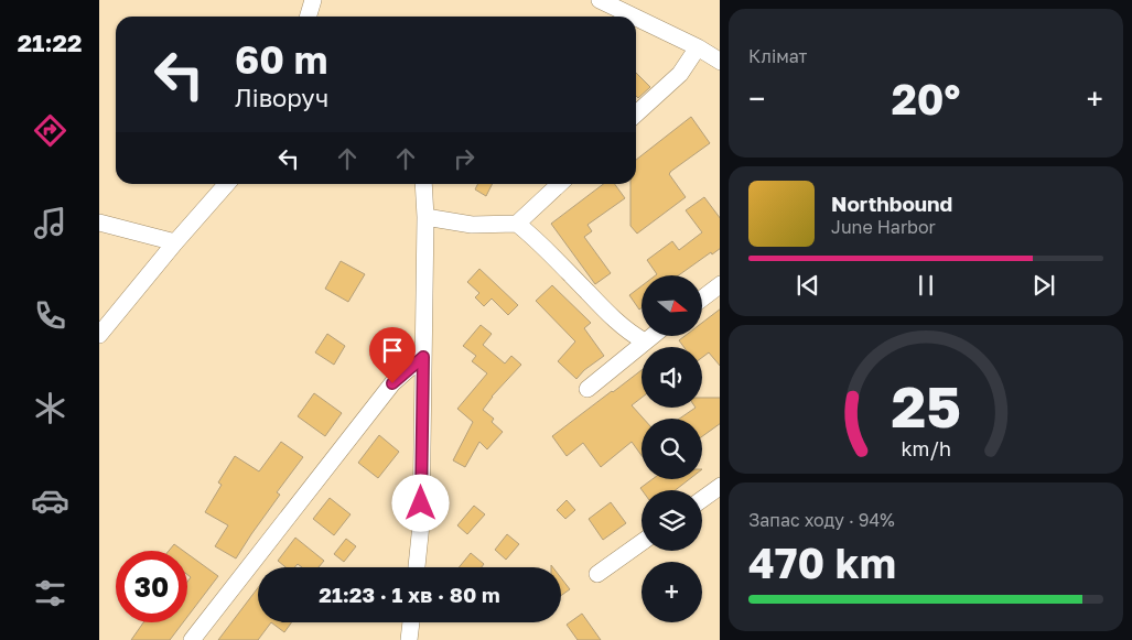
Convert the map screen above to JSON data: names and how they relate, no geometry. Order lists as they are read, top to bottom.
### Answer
{
  "north": "right",
  "page": {
    "tabs": "21:22",
    "tile": [
      "Клімат",
      ["Запас ходу · 94%", "470 km"]
    ],
    "turn": ["60 m", "Ліворуч"],
    "heat": ["−", "20°", "+"],
    "song": ["Northbound", "June Harbor"],
    "map_buttons": "+",
    "limit": "30",
    "trip": "21:23 · 1 хв · 80 m",
    "gauge": ["25", "km/h"]
  }
}
